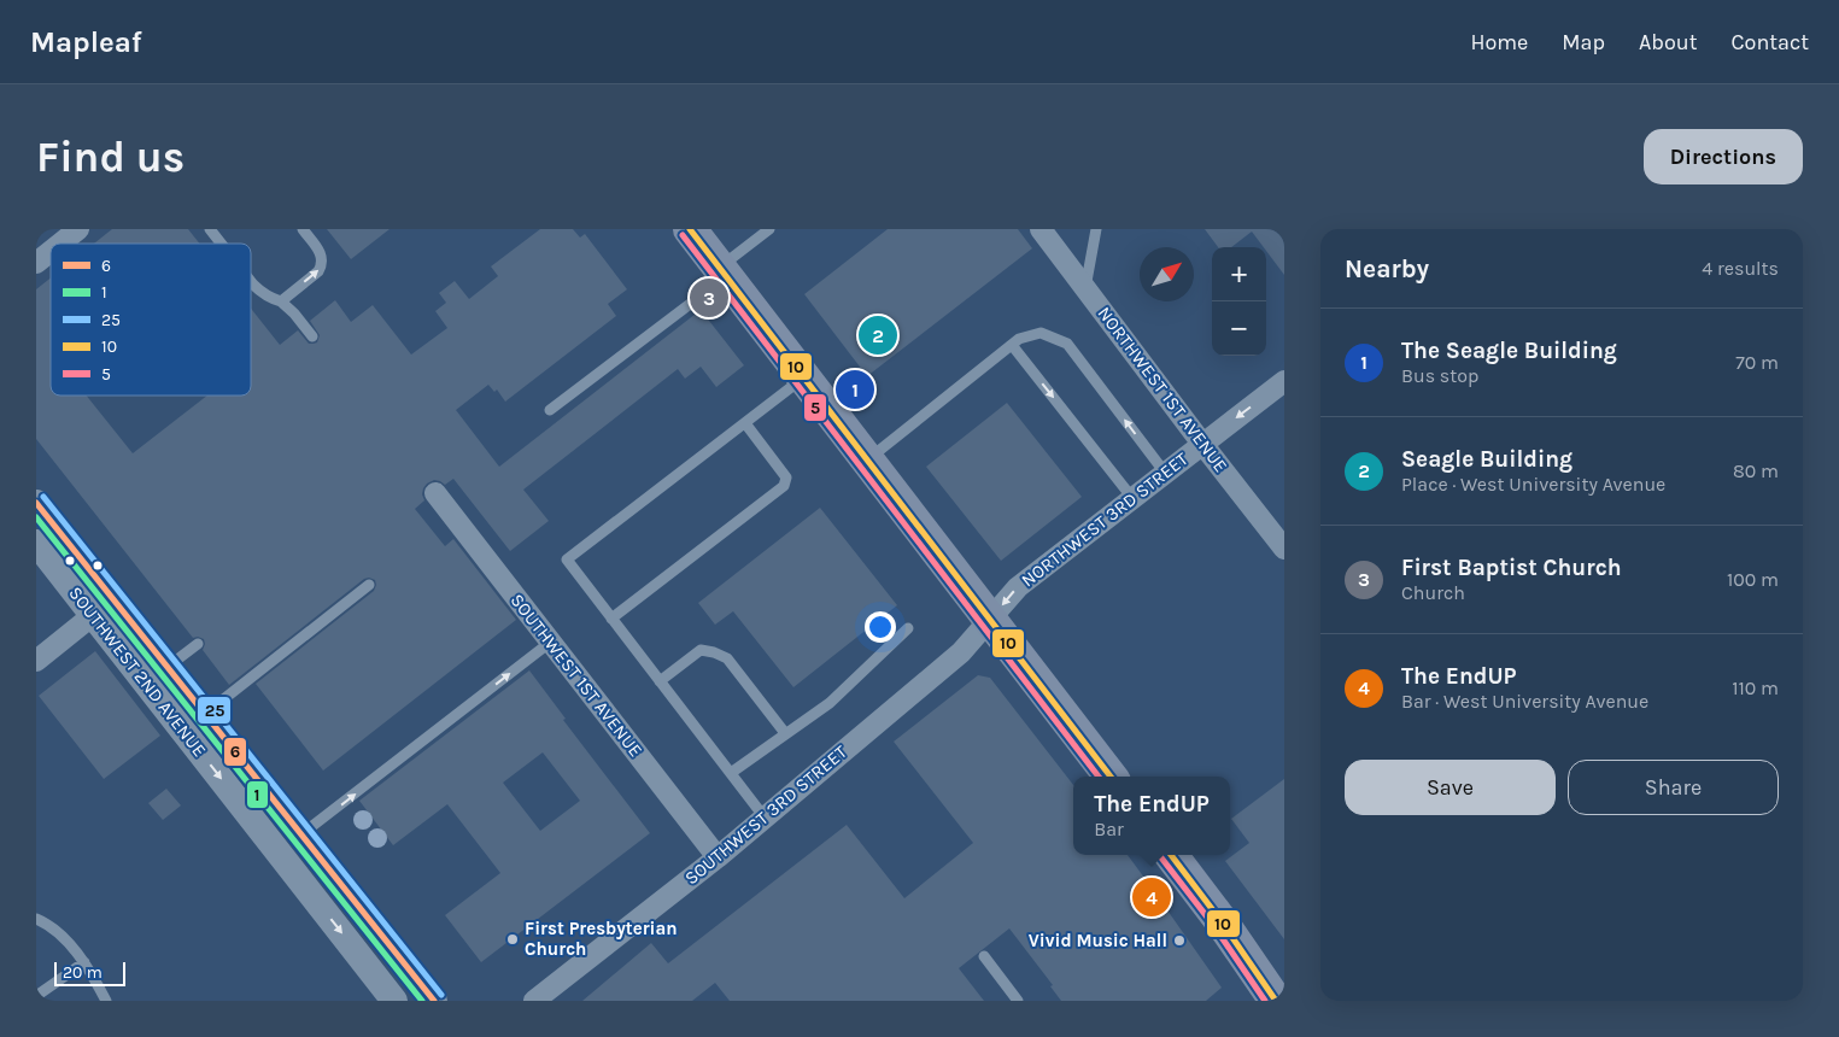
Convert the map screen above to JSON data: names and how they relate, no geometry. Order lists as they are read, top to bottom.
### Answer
{
  "streets": {
    "street": [
      "NORTHWEST 1ST AVENUE",
      "NORTHWEST 3RD STREET",
      "SOUTHWEST 2ND AVENUE",
      "SOUTHWEST 1ST AVENUE",
      "SOUTHWEST 3RD STREET"
    ]
  },
  "crossings": [
    ["NORTHWEST 1ST AVENUE", "NORTHWEST 3RD STREET"],
    ["NORTHWEST 3RD STREET", "SOUTHWEST 3RD STREET"],
    ["SOUTHWEST 1ST AVENUE", "SOUTHWEST 3RD STREET"]
  ],
  "one_way": ["NORTHWEST 3RD STREET"],
  "places": ["First Presbyterian Church", "Vivid Music Hall"],
  "lines": [
    "transit line 10",
    "transit line 5",
    "transit line 25",
    "transit line 6",
    "transit line 1"
  ],
  "legend": [
    "6",
    "1",
    "25",
    "10",
    "5"
  ],
  "scale_bar": "20 m",
  "north": "top right",
  "page": {
    "header": "Mapleaf",
    "nav": [
      "Home",
      "Map",
      "About",
      "Contact"
    ],
    "buttons": [
      "Directions",
      ["Save", "Share"]
    ],
    "title": "Find us",
    "heading": ["Nearby", "4 results"],
    "map_buttons": ["+", "−"],
    "pins": [
      "3",
      "2",
      "1",
      "4"
    ],
    "list": [
      {
        "mark": "1",
        "name": "The Seagle Building",
        "note": "Bus stop",
        "value": "70 m"
      },
      {
        "mark": "2",
        "name": "Seagle Building",
        "note": "Place · West University Avenue",
        "value": "80 m"
      },
      {
        "mark": "3",
        "name": "First Baptist Church",
        "note": "Church",
        "value": "100 m"
      },
      {
        "mark": "4",
        "name": "The EndUP",
        "note": "Bar · West University Avenue",
        "value": "110 m"
      }
    ],
    "popup": ["The EndUP", "Bar"],
    "scale": "20 m"
  }
}
